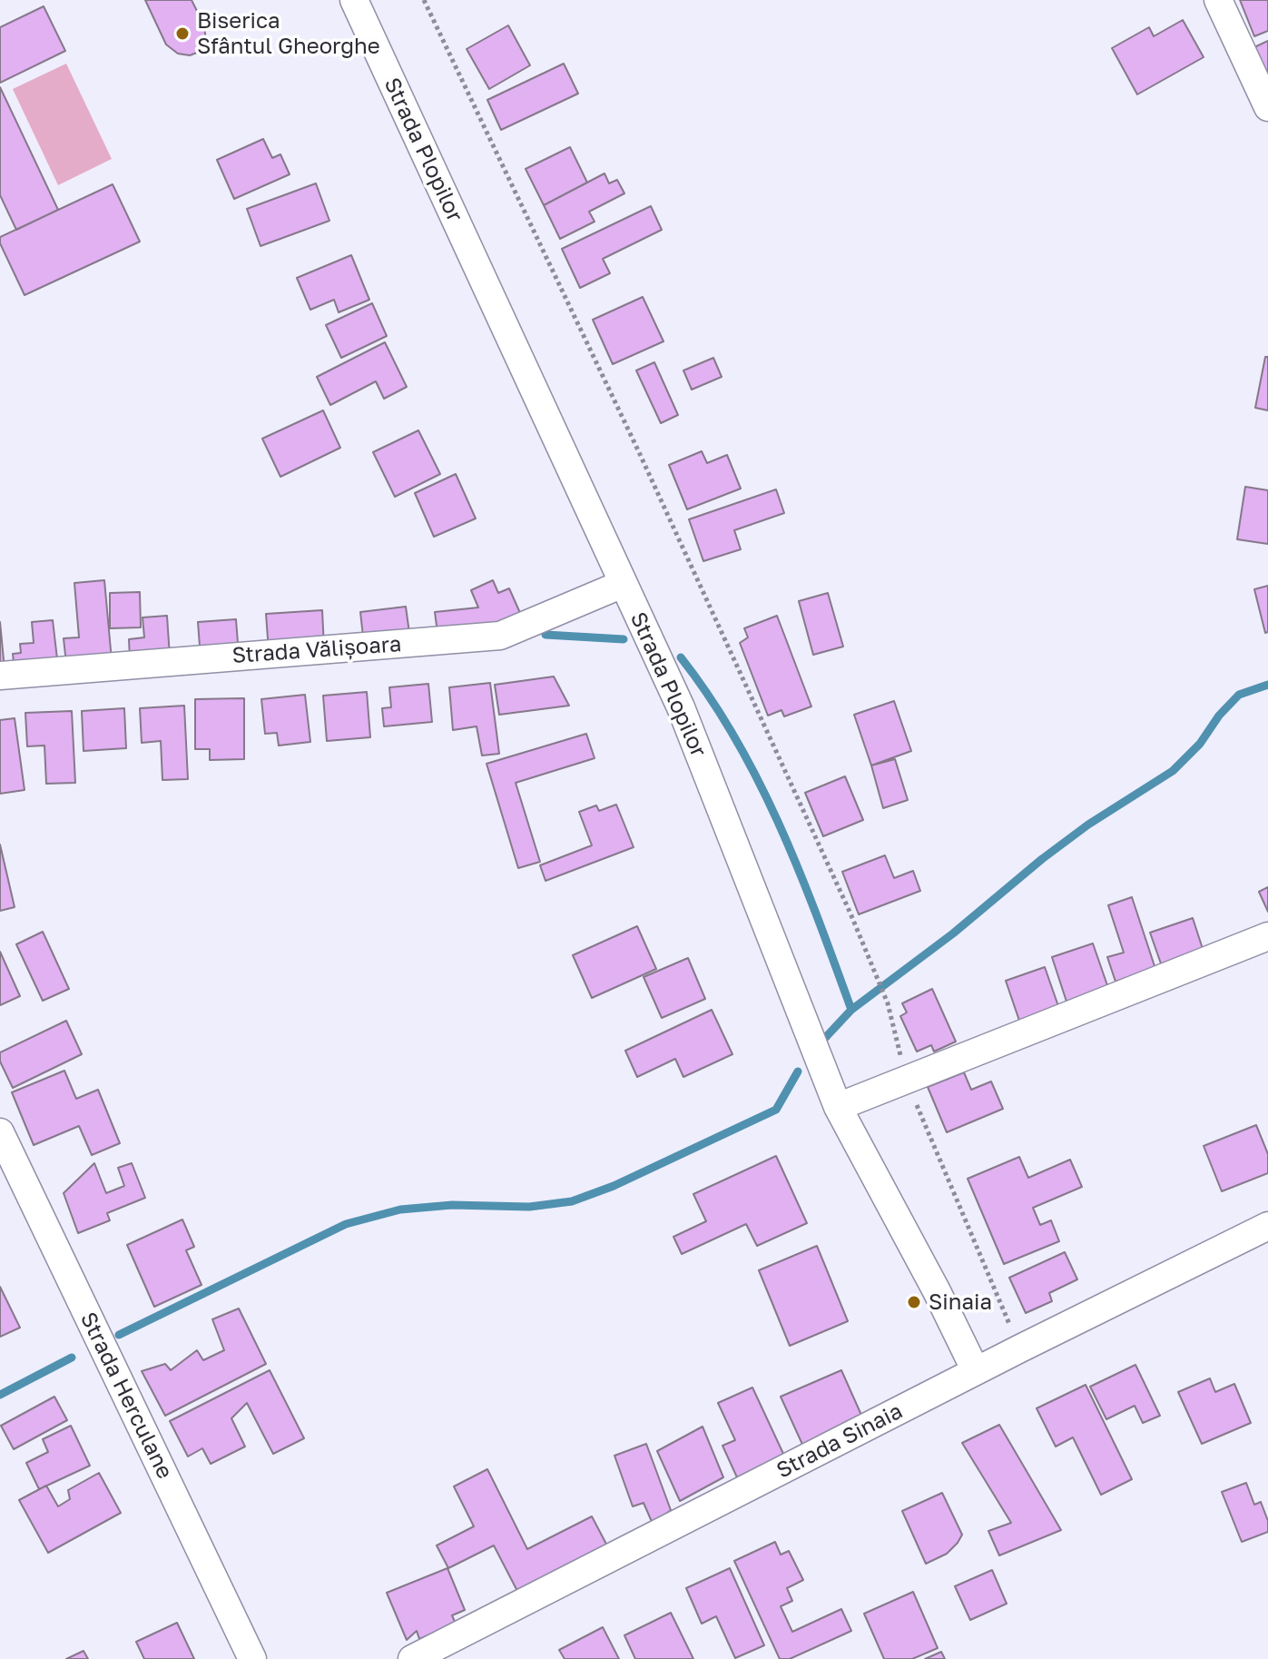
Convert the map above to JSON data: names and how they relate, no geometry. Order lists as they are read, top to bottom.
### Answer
{
  "streets": {
    "street": [
      "Strada Plopilor",
      "Strada Vălișoara",
      "Strada Herculane",
      "Strada Sinaia"
    ]
  },
  "crossings": [
    ["Strada Plopilor", "Strada Vălișoara"],
    ["Strada Plopilor", "Strada Sinaia"]
  ],
  "places": ["Biserica Sfântul Gheorghe", "Sinaia"]
}
